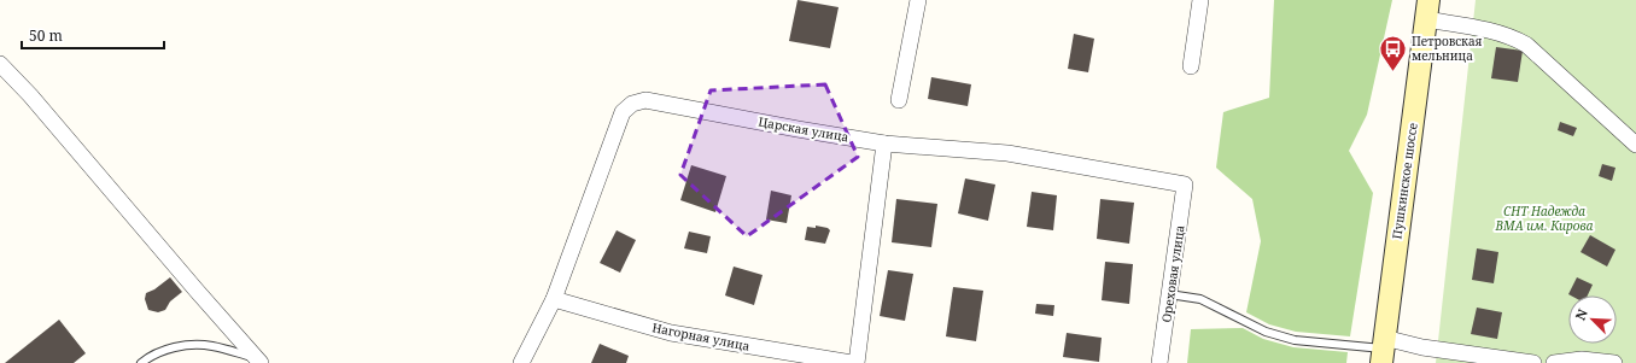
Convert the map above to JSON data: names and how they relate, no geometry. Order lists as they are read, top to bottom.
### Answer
{
  "streets": {
    "main road": ["Пушкинское шоссе"],
    "street": ["Царская улица", "Ореховая улица", "Нагорная улица"]
  },
  "crossings": [
    ["Царская улица", "Ореховая улица"],
    ["Царская улица", "Нагорная улица"]
  ],
  "parks": ["СНТ Надежда ВМА им. Кирова"],
  "places": {
    "bus stop": ["Петровская мельница"]
  },
  "scale_bar": "50 m",
  "north": "top left"
}
